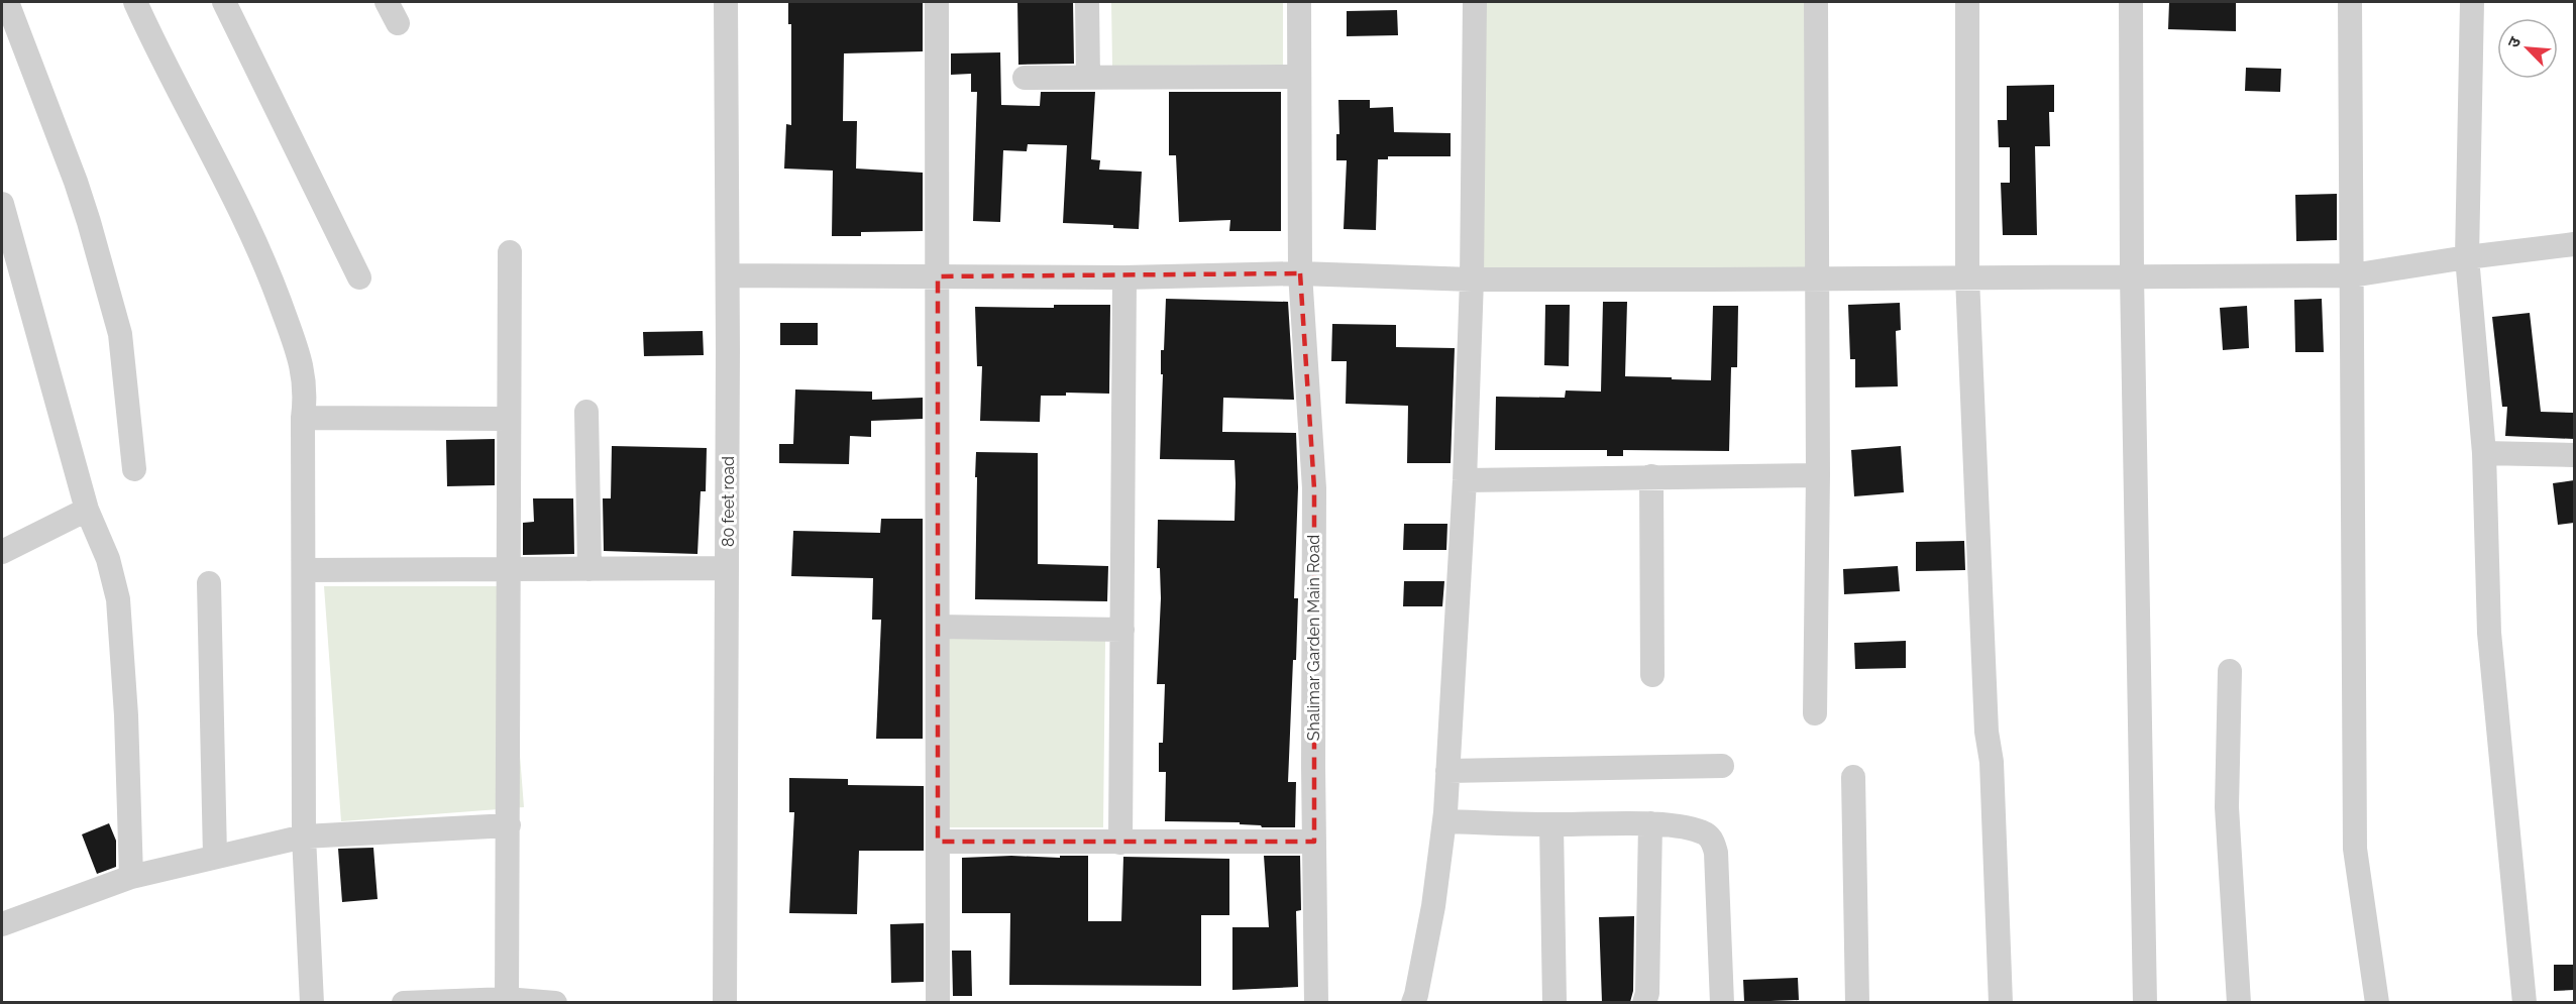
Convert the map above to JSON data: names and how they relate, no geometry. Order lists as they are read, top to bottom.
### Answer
{
  "streets": {
    "street": ["80 feet road", "Shalimar Garden Main Road"]
  },
  "north": "top left"
}
